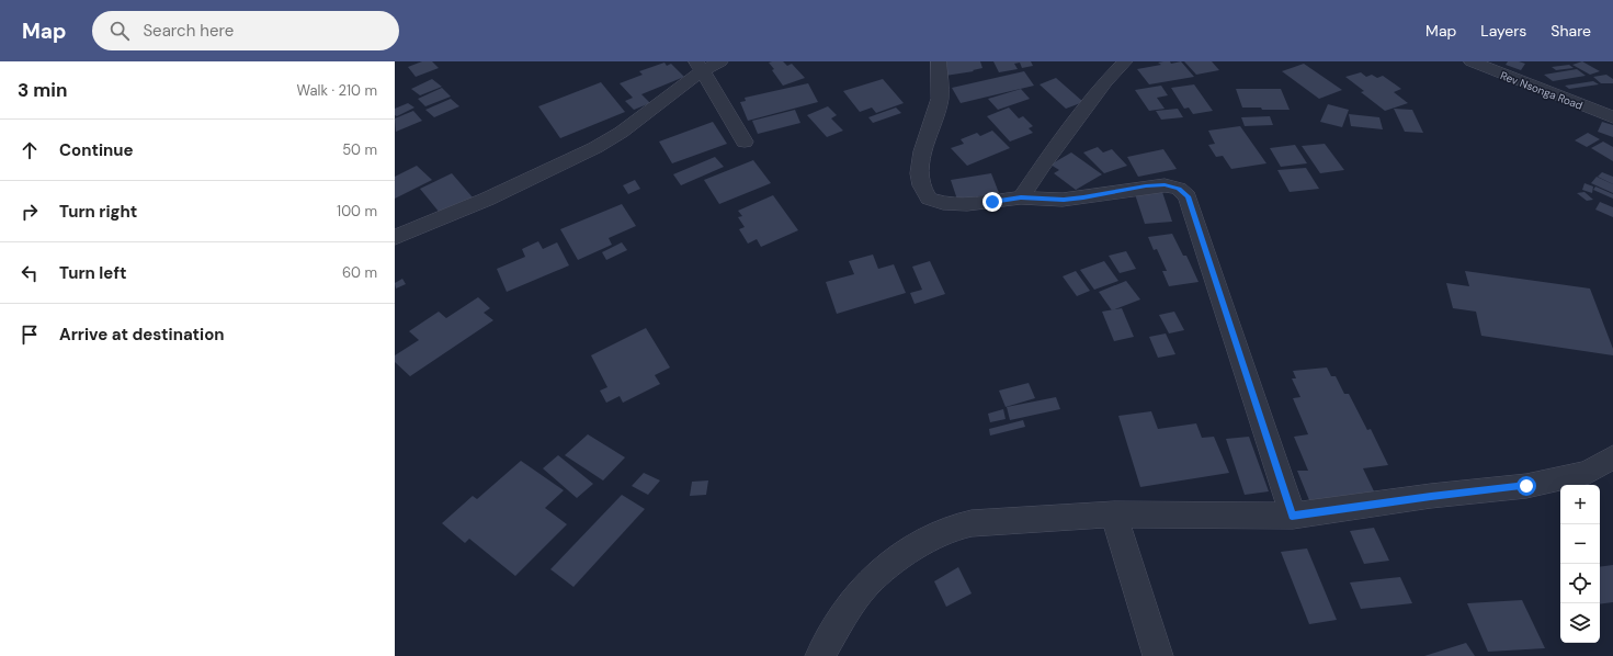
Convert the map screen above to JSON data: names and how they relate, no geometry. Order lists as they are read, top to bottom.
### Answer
{
  "streets": {
    "street": ["Rev Nsonga Road"]
  },
  "page": {
    "header": "Map",
    "search": "Search here",
    "nav": ["Map", "Layers", "Share"],
    "heading": ["3 min", "Walk · 210 m"],
    "list": [
      ["Continue", "50 m"],
      ["Turn right", "100 m"],
      ["Turn left", "60 m"],
      "Arrive at destination"
    ],
    "map_buttons": ["+", "−"]
  }
}
